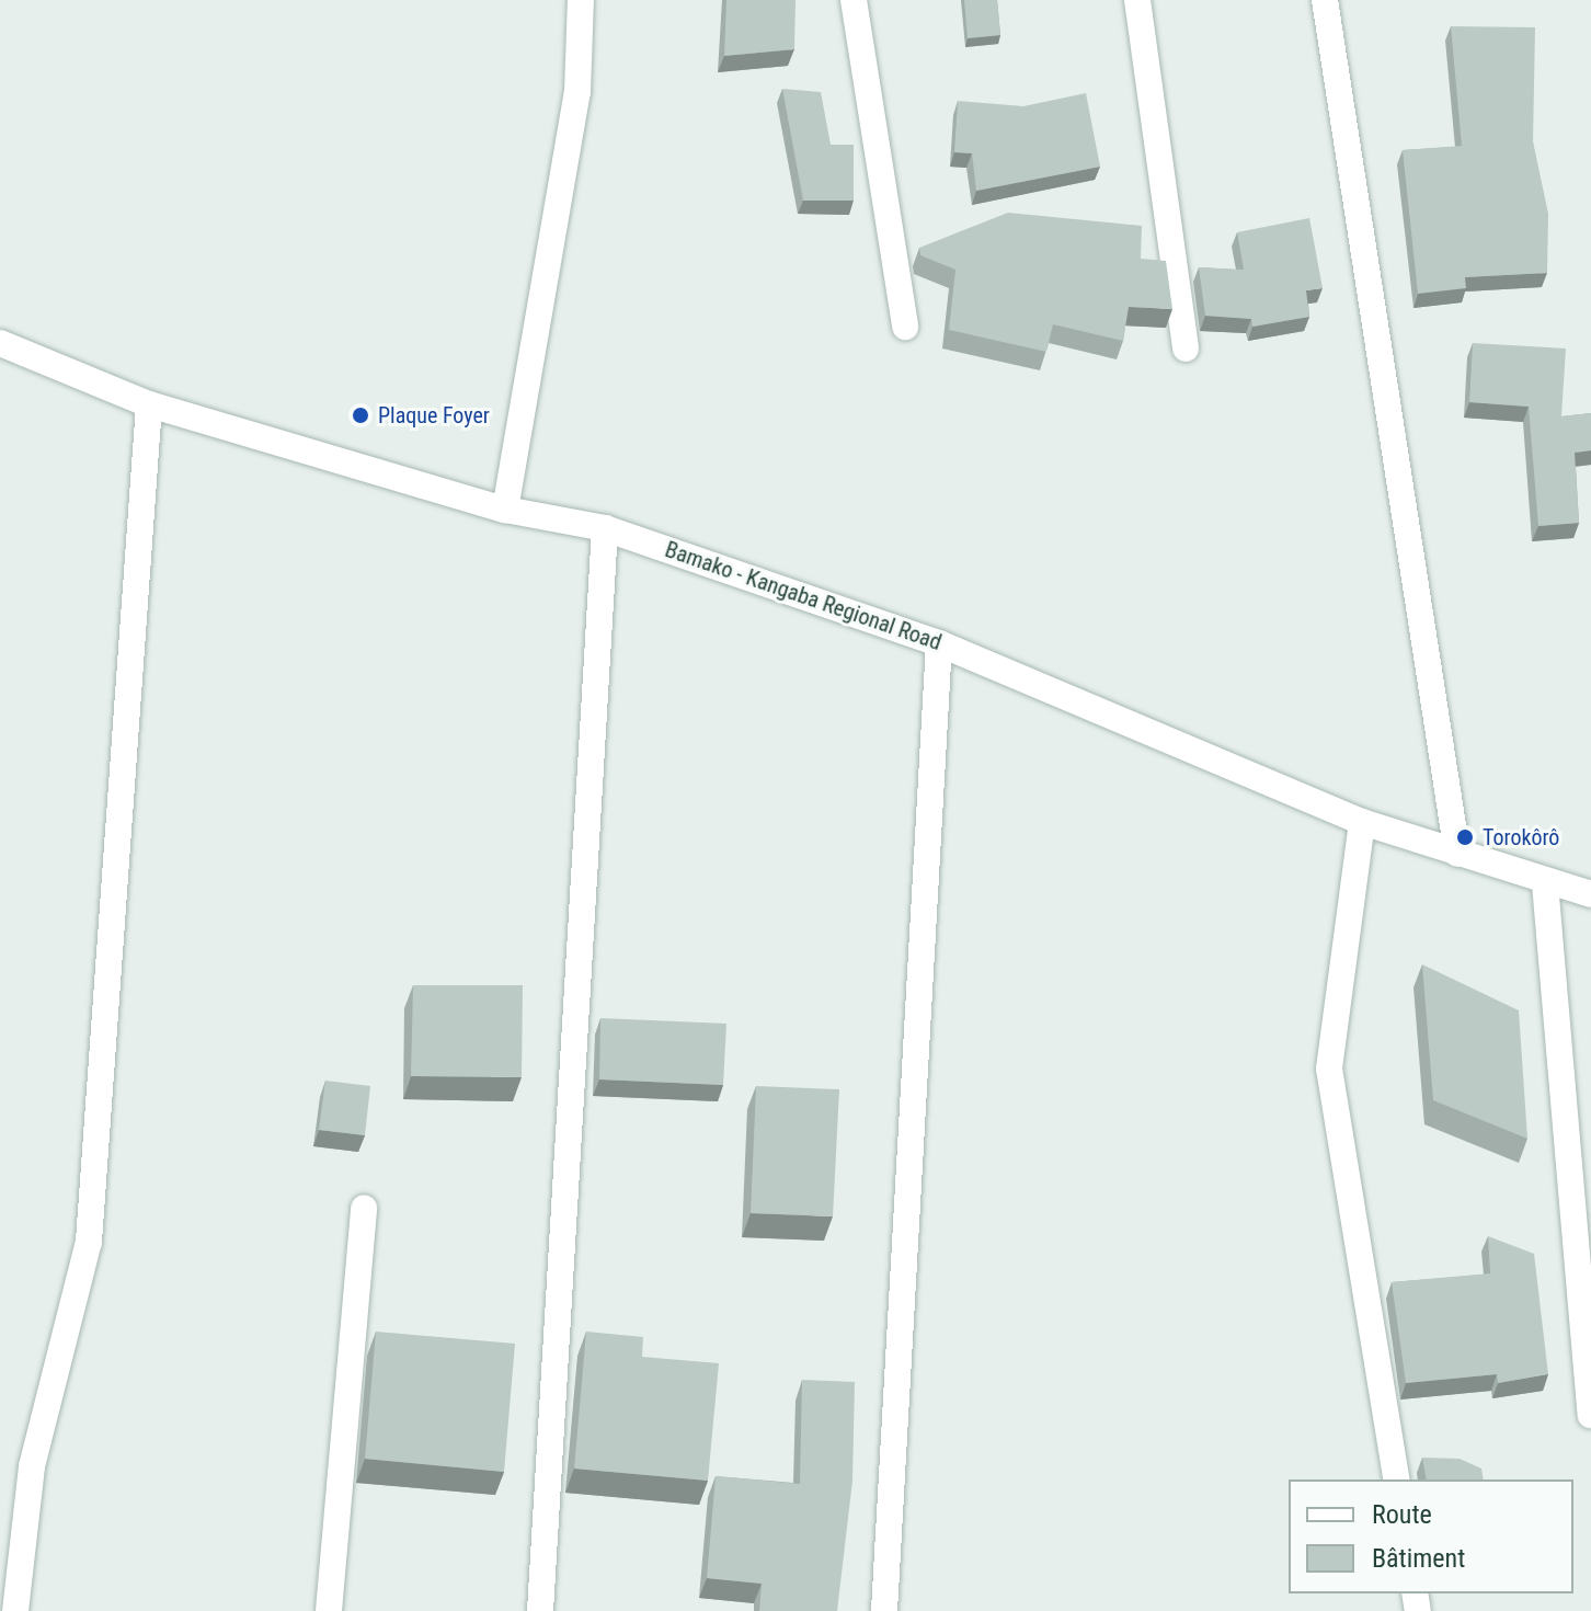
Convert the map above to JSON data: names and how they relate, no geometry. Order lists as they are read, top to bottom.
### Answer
{
  "streets": {
    "street": ["Bamako - Kangaba Regional Road"]
  },
  "places": ["Plaque Foyer", "Torokôrô"],
  "legend": ["Route", "Bâtiment"]
}
